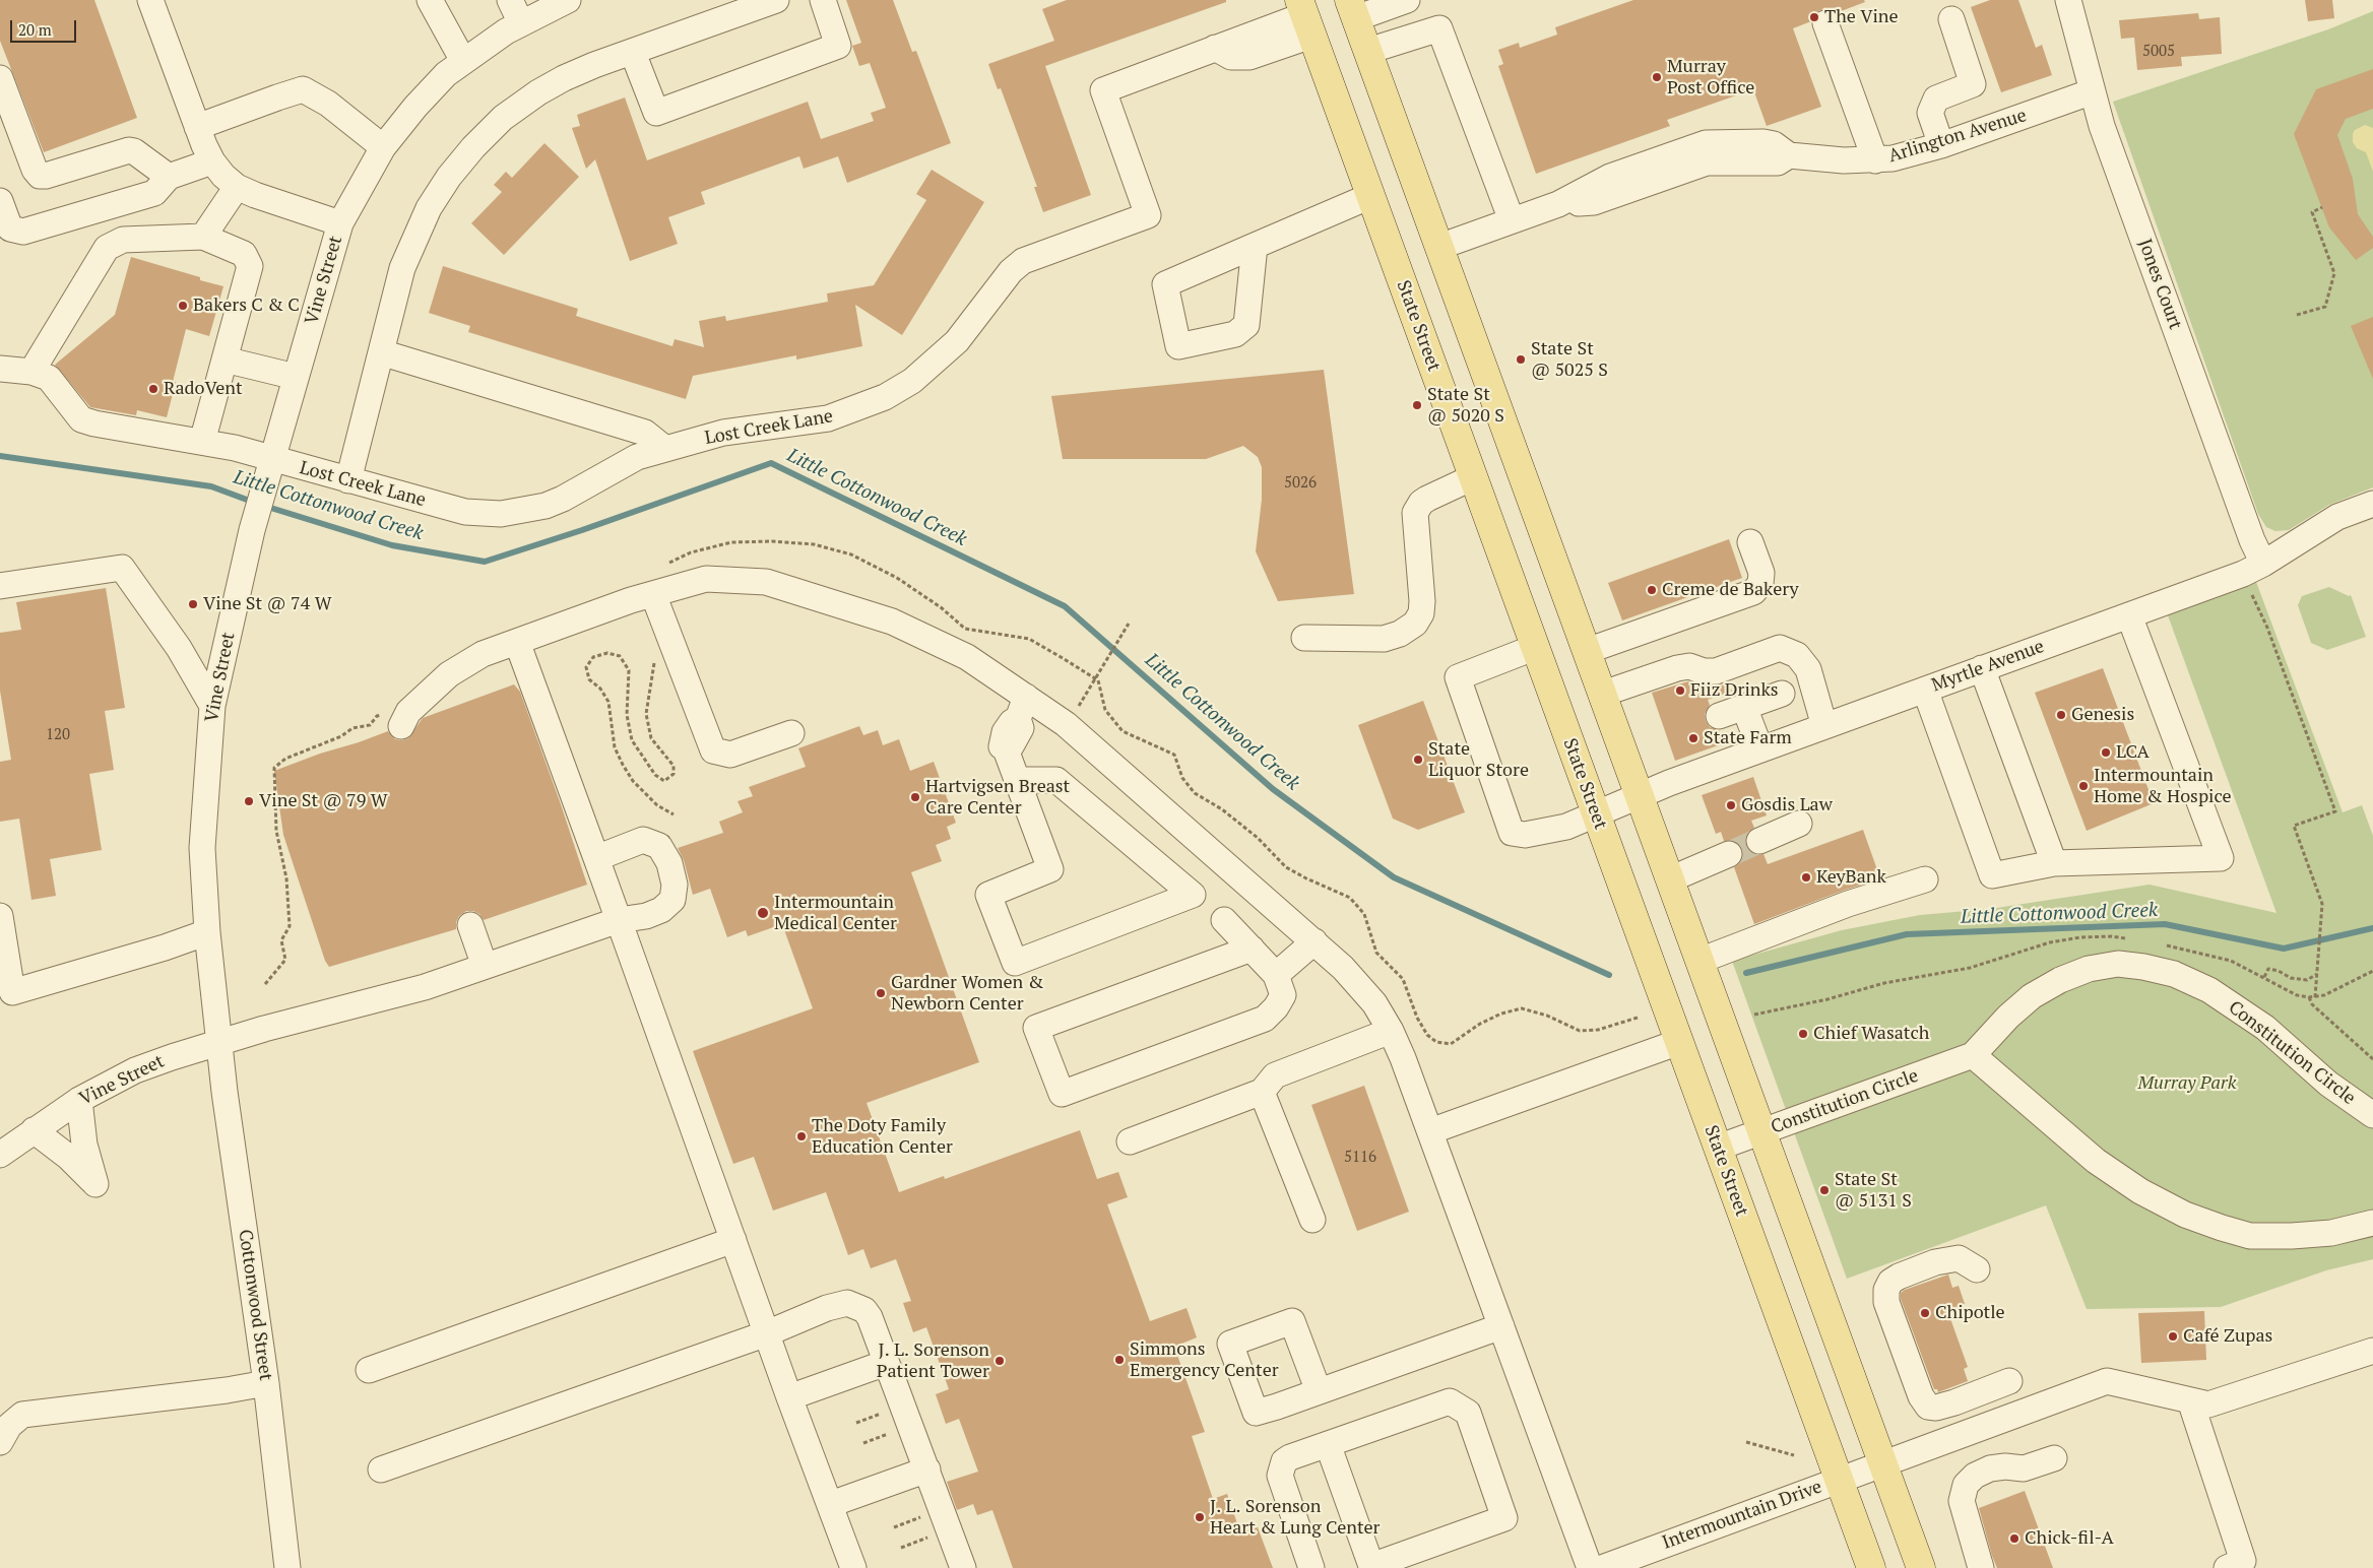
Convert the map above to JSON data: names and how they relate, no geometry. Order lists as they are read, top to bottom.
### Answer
{
  "streets": {
    "main road": ["State Street"],
    "street": [
      "Arlington Avenue",
      "Vine Street",
      "Jones Court",
      "Lost Creek Lane",
      "Myrtle Avenue",
      "Constitution Circle",
      "Cottonwood Street",
      "Intermountain Drive"
    ]
  },
  "crossings": [
    ["Arlington Avenue", "Jones Court"],
    ["Vine Street", "Lost Creek Lane"],
    ["Vine Street", "Cottonwood Street"],
    ["Jones Court", "Myrtle Avenue"],
    ["State Street", "Lost Creek Lane"],
    ["State Street", "Myrtle Avenue"],
    ["State Street", "Constitution Circle"],
    ["State Street", "Intermountain Drive"]
  ],
  "water": ["Little Cottonwood Creek"],
  "parks": ["Murray Park"],
  "places": [
    "The Vine",
    "Murray Post Office",
    "Bakers C & C",
    "State St @ 5025 S",
    "RadoVent",
    "State St @ 5020 S",
    "Creme de Bakery",
    "Vine St @ 74 W",
    "Fiiz Drinks",
    "Genesis",
    "State Farm",
    "LCA",
    "State Liquor Store",
    "Intermountain Home & Hospice",
    "Hartvigsen Breast Care Center",
    "Vine St @ 79 W",
    "Gosdis Law",
    "KeyBank",
    "Intermountain Medical Center",
    "Gardner Women & Newborn Center",
    "Chief Wasatch",
    "The Doty Family Education Center",
    "State St @ 5131 S",
    "Chipotle",
    "Café Zupas",
    "Simmons Emergency Center",
    "J. L. Sorenson Patient Tower",
    "J. L. Sorenson Heart & Lung Center",
    "Chick-fil-A"
  ],
  "house_numbers": [
    "5005",
    "5026",
    "120",
    "5116"
  ],
  "scale_bar": "20 m"
}
